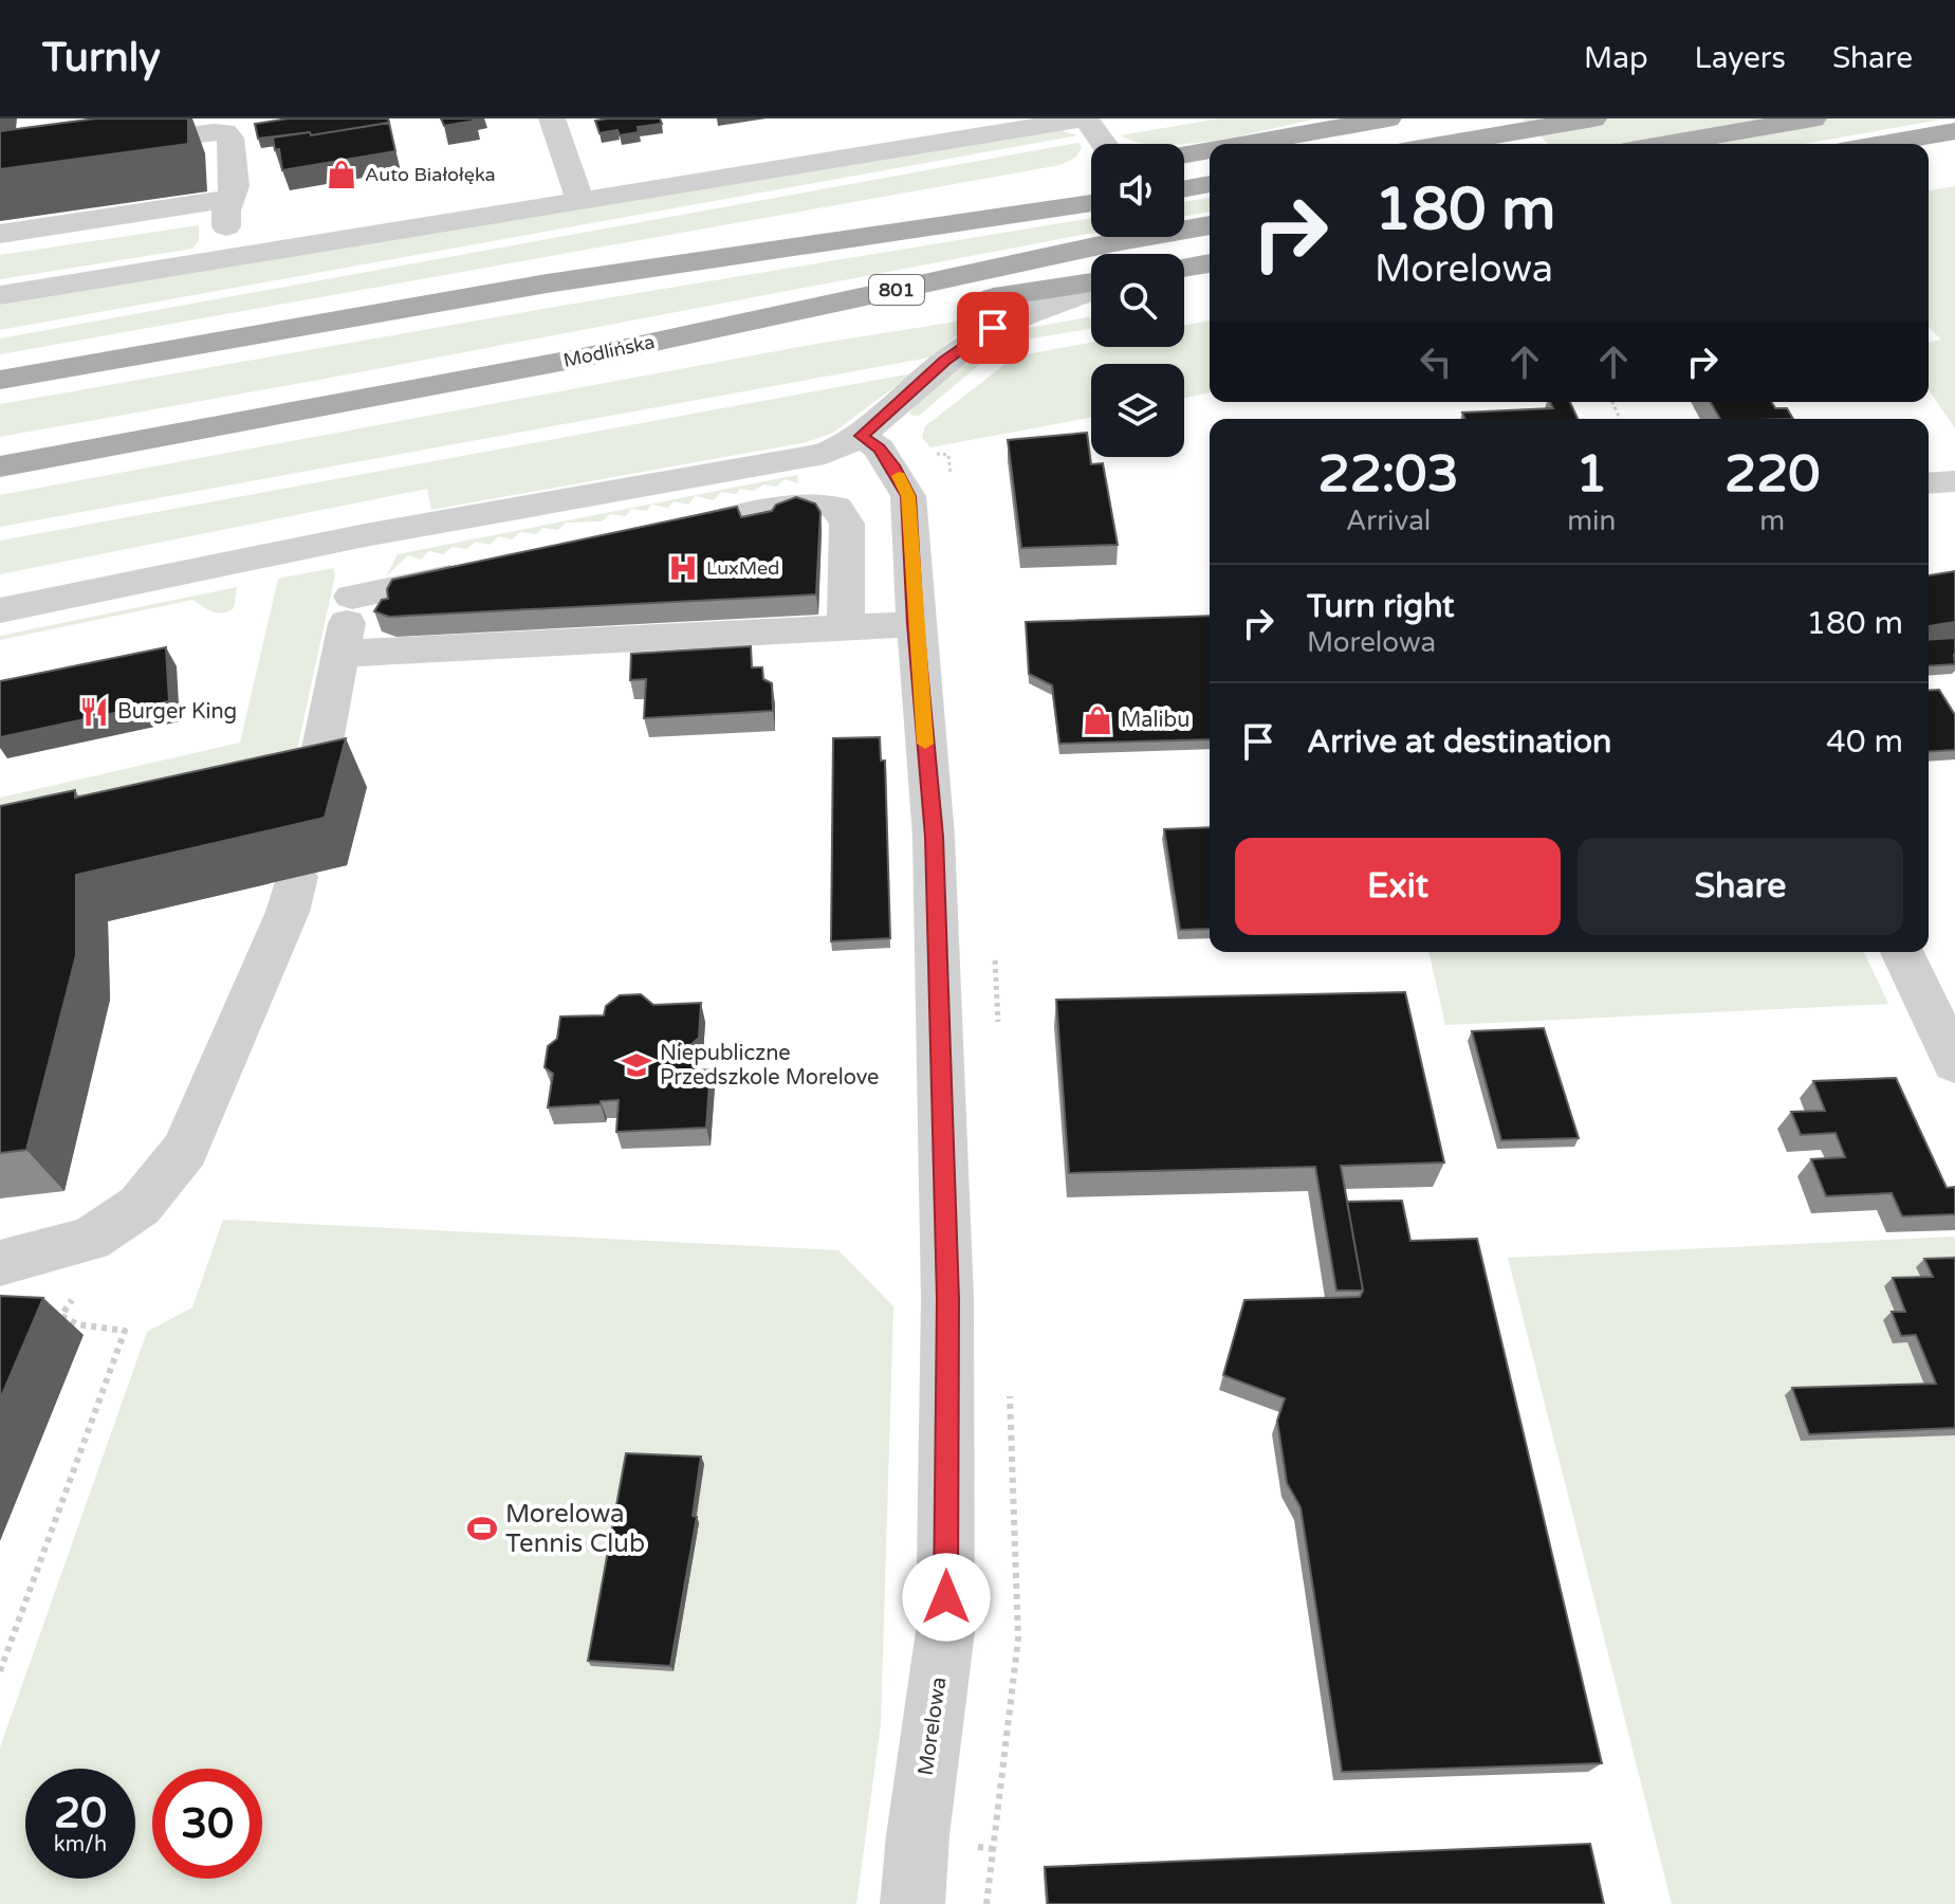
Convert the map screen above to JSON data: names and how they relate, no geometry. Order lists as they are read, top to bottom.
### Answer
{
  "streets": {
    "main road": ["801", "Modlińska"],
    "street": ["Morelowa"]
  },
  "places": {
    "shop": ["Auto Białołęka", "Malibu"],
    "hospital": ["LuxMed"],
    "restaurant": ["Burger King"],
    "school or university": ["Niepubliczne Przedszkole Morelove"],
    "sports": ["Morelowa Tennis Club"]
  },
  "page": {
    "header": "Turnly",
    "nav": ["Map", "Layers", "Share"],
    "turn": ["180 m", "Morelowa"],
    "eta": [
      "22:03",
      "Arrival",
      "1",
      "min",
      "220",
      "m"
    ],
    "list": [
      {
        "name": "Turn right",
        "note": "Morelowa",
        "value": "180 m"
      },
      {
        "name": "Arrive at destination",
        "value": "40 m"
      }
    ],
    "buttons": ["Exit", "Share"],
    "speed": "20 km/h",
    "limit": "30"
  }
}
